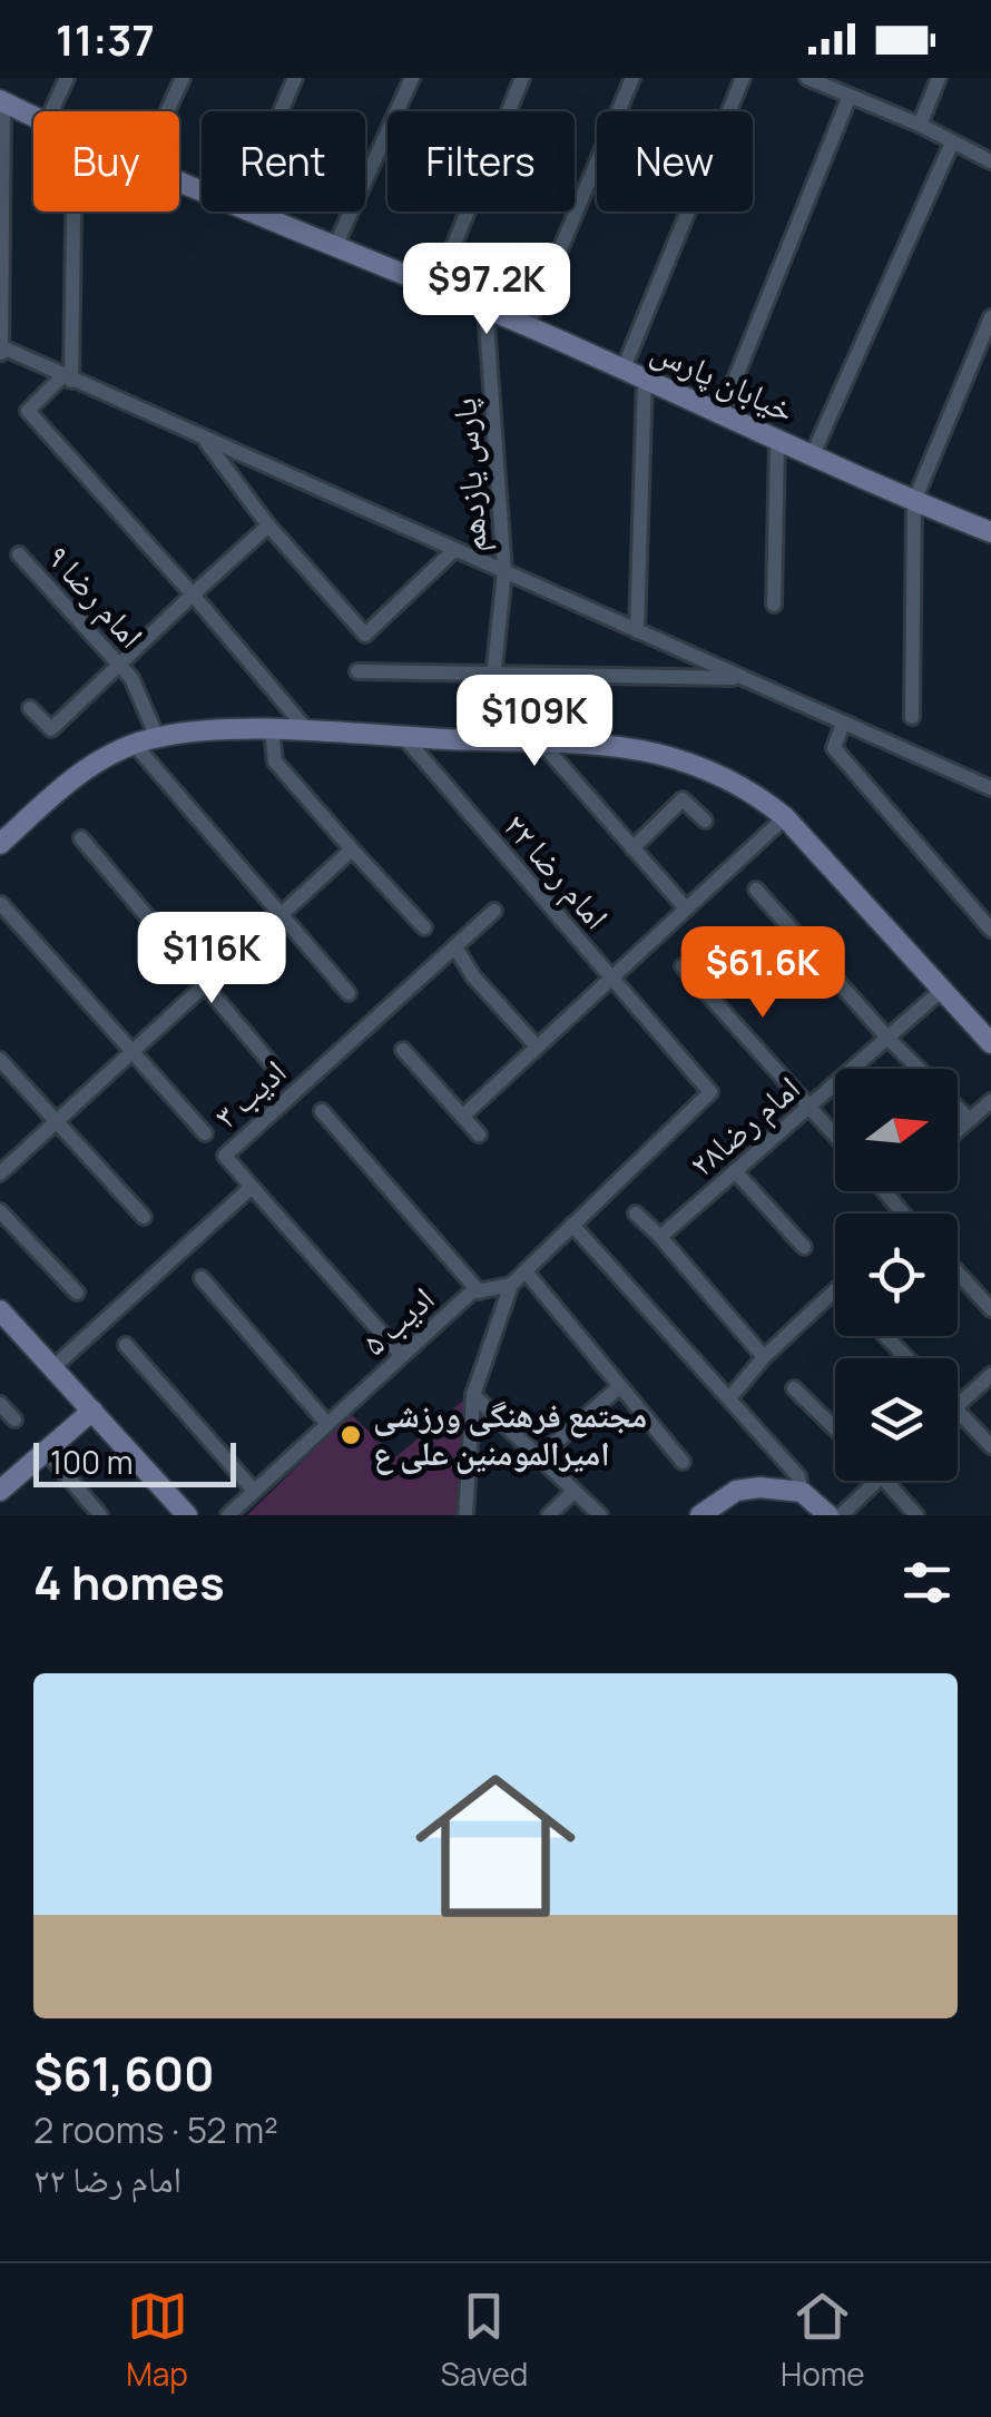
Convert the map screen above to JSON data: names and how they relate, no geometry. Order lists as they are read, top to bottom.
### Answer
{
  "streets": {
    "main road": ["خیابان پارس"],
    "street": [
      "پارس‌‌ یازدهم",
      "امام رضا ۹",
      "امام رضا ۲۲",
      "ادیب ۳",
      "امام رضا۲۸",
      "ادیب ۵"
    ]
  },
  "crossings": [
    ["خیابان پارس", "پارس‌‌ یازدهم"],
    ["امام رضا ۲۲", "ادیب ۵"]
  ],
  "places": ["مجتمع فرهنگی ورزشی امیرالمومنین علی ‌ع"],
  "scale_bar": "100 m",
  "north": "right",
  "page": {
    "status": "11:37",
    "chip": [
      "Buy",
      "Rent",
      "Filters",
      "New"
    ],
    "price": [
      "$97.2K",
      "$109K",
      "$116K",
      "$61.6K"
    ],
    "scale": "100 m",
    "heading": "4 homes",
    "list": [
      {
        "name": "$61,600",
        "note": "2 rooms · 52 m² · امام رضا ۲۲"
      }
    ],
    "tabs": ["Map", "Saved", "Home"]
  }
}
